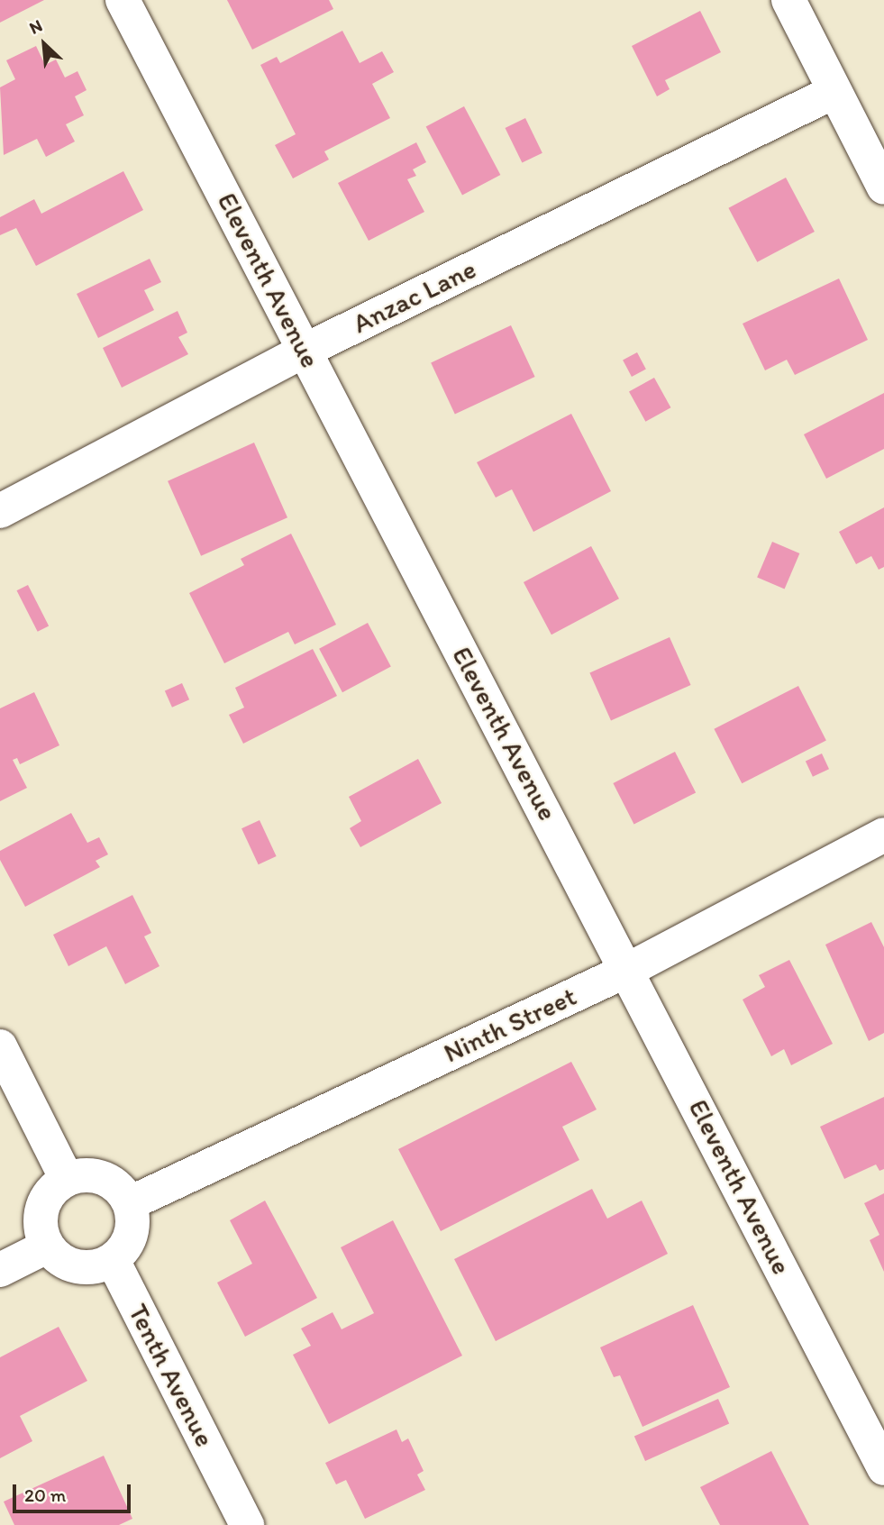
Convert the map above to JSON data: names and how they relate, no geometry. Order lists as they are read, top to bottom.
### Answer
{
  "streets": {
    "street": [
      "Eleventh Avenue",
      "Anzac Lane",
      "Ninth Street",
      "Tenth Avenue"
    ]
  },
  "crossings": [
    ["Eleventh Avenue", "Anzac Lane"],
    ["Eleventh Avenue", "Ninth Street"],
    ["Ninth Street", "Tenth Avenue"]
  ],
  "scale_bar": "20 m",
  "north": "top left"
}
